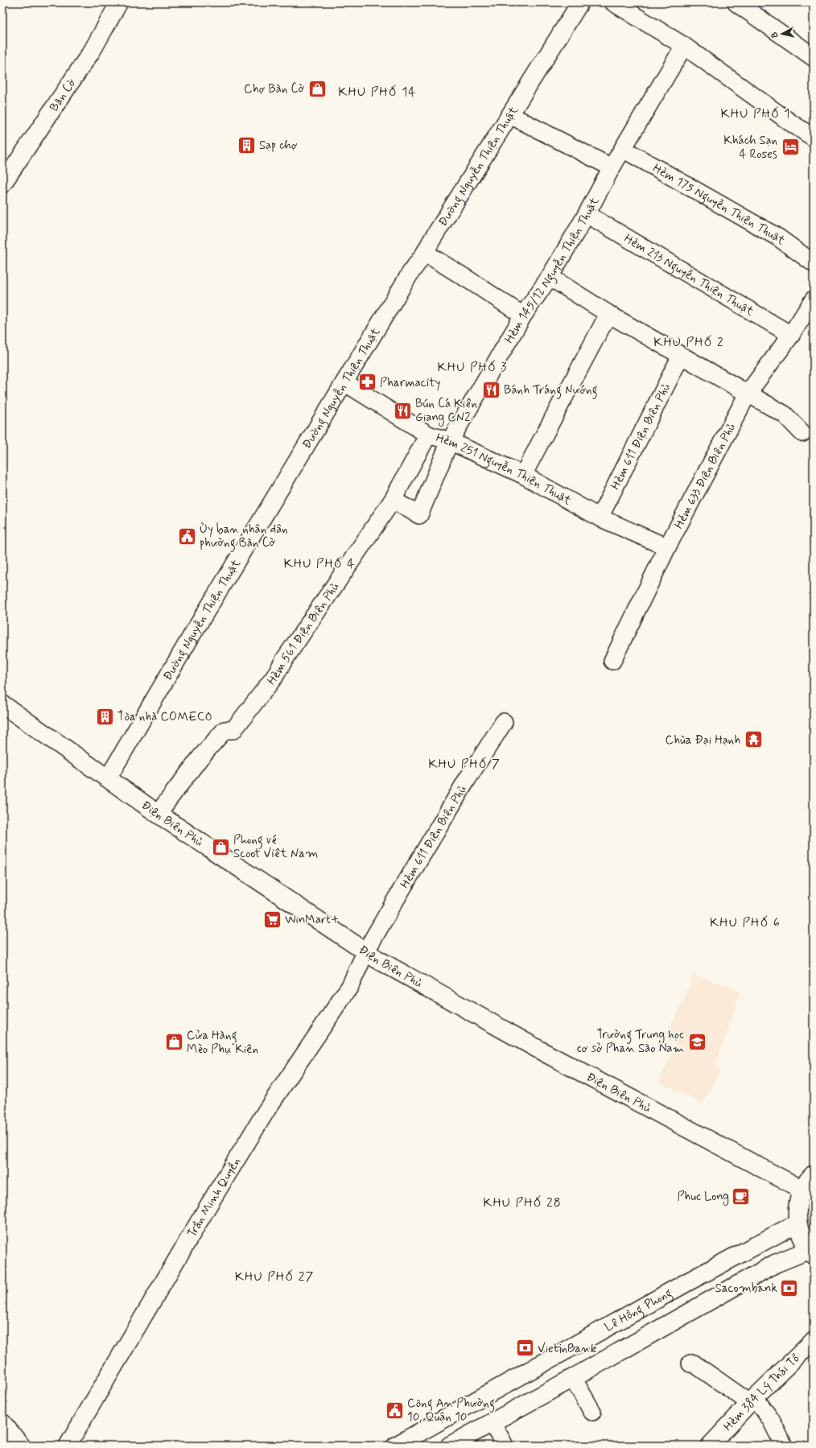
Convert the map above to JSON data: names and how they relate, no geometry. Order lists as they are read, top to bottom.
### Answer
{
  "streets": {
    "main road": ["Điện Biên Phủ", "Lê Hồng Phong"],
    "street": [
      "Bàn Cờ",
      "Đường Nguyễn Thiện Thuật",
      "Hẻm 175 Nguyễn Thiện Thuật",
      "Hẻm 145/12 Nguyễn Thiện Thuật",
      "Hẻm 213 Nguyễn Thiện Thuật",
      "Hẻm 611 Ðiện Biên Phủ",
      "Hẻm 251 Nguyễn Thiện Thuật",
      "Hẻm 633 Ðiện Biên Phủ",
      "Hẻm 561 Ðiện Biên Phủ",
      "Hẻm 611 Điện Biên Phủ",
      "Trần Minh Quyền",
      "Hẻm 384 Lý Thái Tổ"
    ]
  },
  "crossings": [
    ["Đường Nguyễn Thiện Thuật", "Hẻm 251 Nguyễn Thiện Thuật"],
    ["Đường Nguyễn Thiện Thuật", "Điện Biên Phủ"],
    ["Hẻm 175 Nguyễn Thiện Thuật", "Hẻm 145/12 Nguyễn Thiện Thuật"],
    ["Hẻm 145/12 Nguyễn Thiện Thuật", "Hẻm 213 Nguyễn Thiện Thuật"],
    ["Hẻm 145/12 Nguyễn Thiện Thuật", "Hẻm 251 Nguyễn Thiện Thuật"],
    ["Hẻm 145/12 Nguyễn Thiện Thuật", "Hẻm 561 Ðiện Biên Phủ"],
    ["Hẻm 213 Nguyễn Thiện Thuật", "Hẻm 633 Ðiện Biên Phủ"],
    ["Hẻm 611 Ðiện Biên Phủ", "Hẻm 251 Nguyễn Thiện Thuật"],
    ["Hẻm 251 Nguyễn Thiện Thuật", "Hẻm 633 Ðiện Biên Phủ"],
    ["Hẻm 251 Nguyễn Thiện Thuật", "Hẻm 561 Ðiện Biên Phủ"],
    ["Hẻm 561 Ðiện Biên Phủ", "Điện Biên Phủ"],
    ["Điện Biên Phủ", "Hẻm 611 Điện Biên Phủ"],
    ["Điện Biên Phủ", "Trần Minh Quyền"],
    ["Hẻm 611 Điện Biên Phủ", "Trần Minh Quyền"]
  ],
  "districts": [
    "KHU PHỐ 14",
    "KHU PHỐ 1",
    "KHU PHỐ 2",
    "KHU PHỐ 3",
    "KHU PHỐ 4",
    "KHU PHỐ 7",
    "KHU PHỐ 6",
    "KHU PHỐ 28",
    "KHU PHỐ 27"
  ],
  "places": {
    "shop": ["Chợ Bàn Cờ", "Phong vé Scoot Viêt Nam", "Cửa Hàng Mèo Phụ Kiện"],
    "building": ["Sạp chợ", "Tòa nhà COMECO"],
    "hotel": ["Khách Sạn 4 Roses"],
    "pharmacy": ["Pharmacity"],
    "restaurant": ["Bánh Tráng Nướng", "Bún Cá Kiên Giang CN2"],
    "public building": ["Ủy ban nhân dân phường Bàn Cờ", "Công An Phường 10, Quận 10"],
    "temple": ["Chùa Đại Hạnh"],
    "supermarket": ["WinMart+"],
    "school or university": ["Trường Trung học cơ sở Phan Sào Nam"],
    "cafe": ["Phuc Long"],
    "bank": ["Sacombank", "VietinBank"]
  },
  "north": "left"
}
